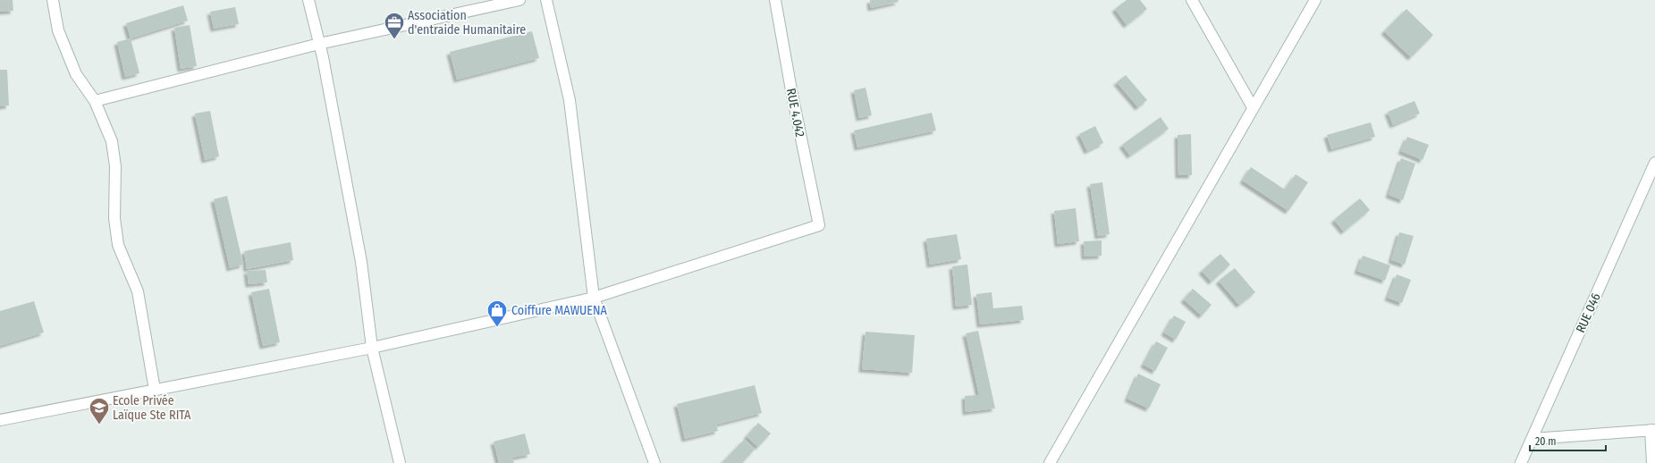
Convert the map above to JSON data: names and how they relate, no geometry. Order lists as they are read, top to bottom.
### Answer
{
  "streets": {
    "street": ["RUE 4.042", "RUE 046"]
  },
  "places": {
    "office": ["Association d'entraide Humanitaire"],
    "shop": ["Coiffure MAWUENA"],
    "school or university": ["Ecole Privée Laïque Ste RITA"]
  },
  "scale_bar": "20 m"
}
